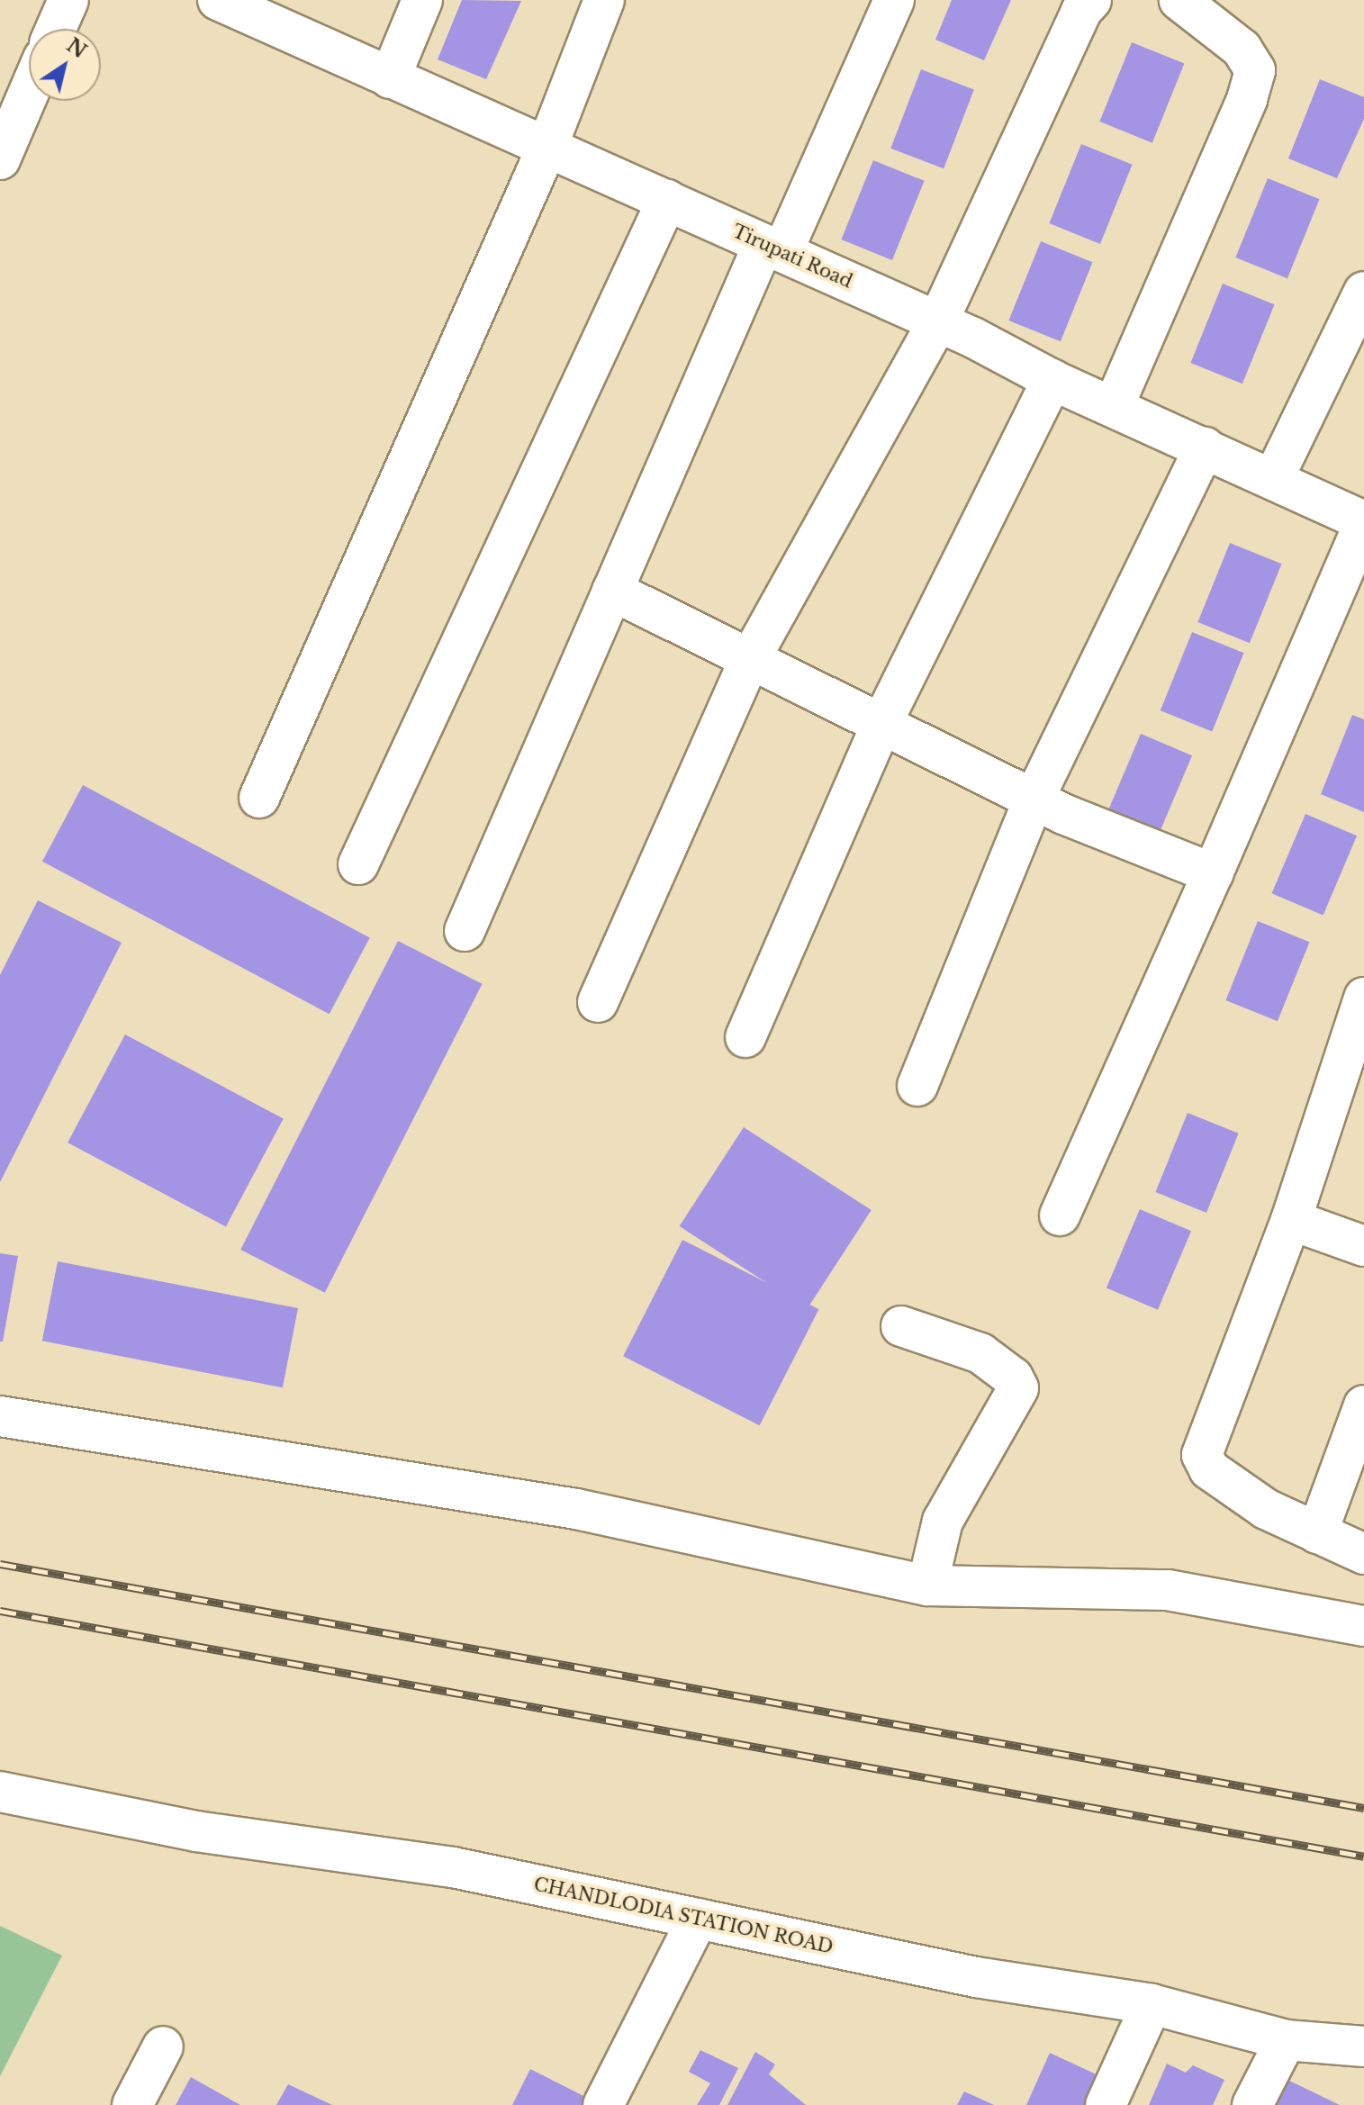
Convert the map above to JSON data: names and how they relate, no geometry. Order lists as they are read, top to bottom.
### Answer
{
  "streets": {
    "street": ["Tirupati Road", "CHANDLODIA STATION ROAD"]
  },
  "north": "top right"
}
